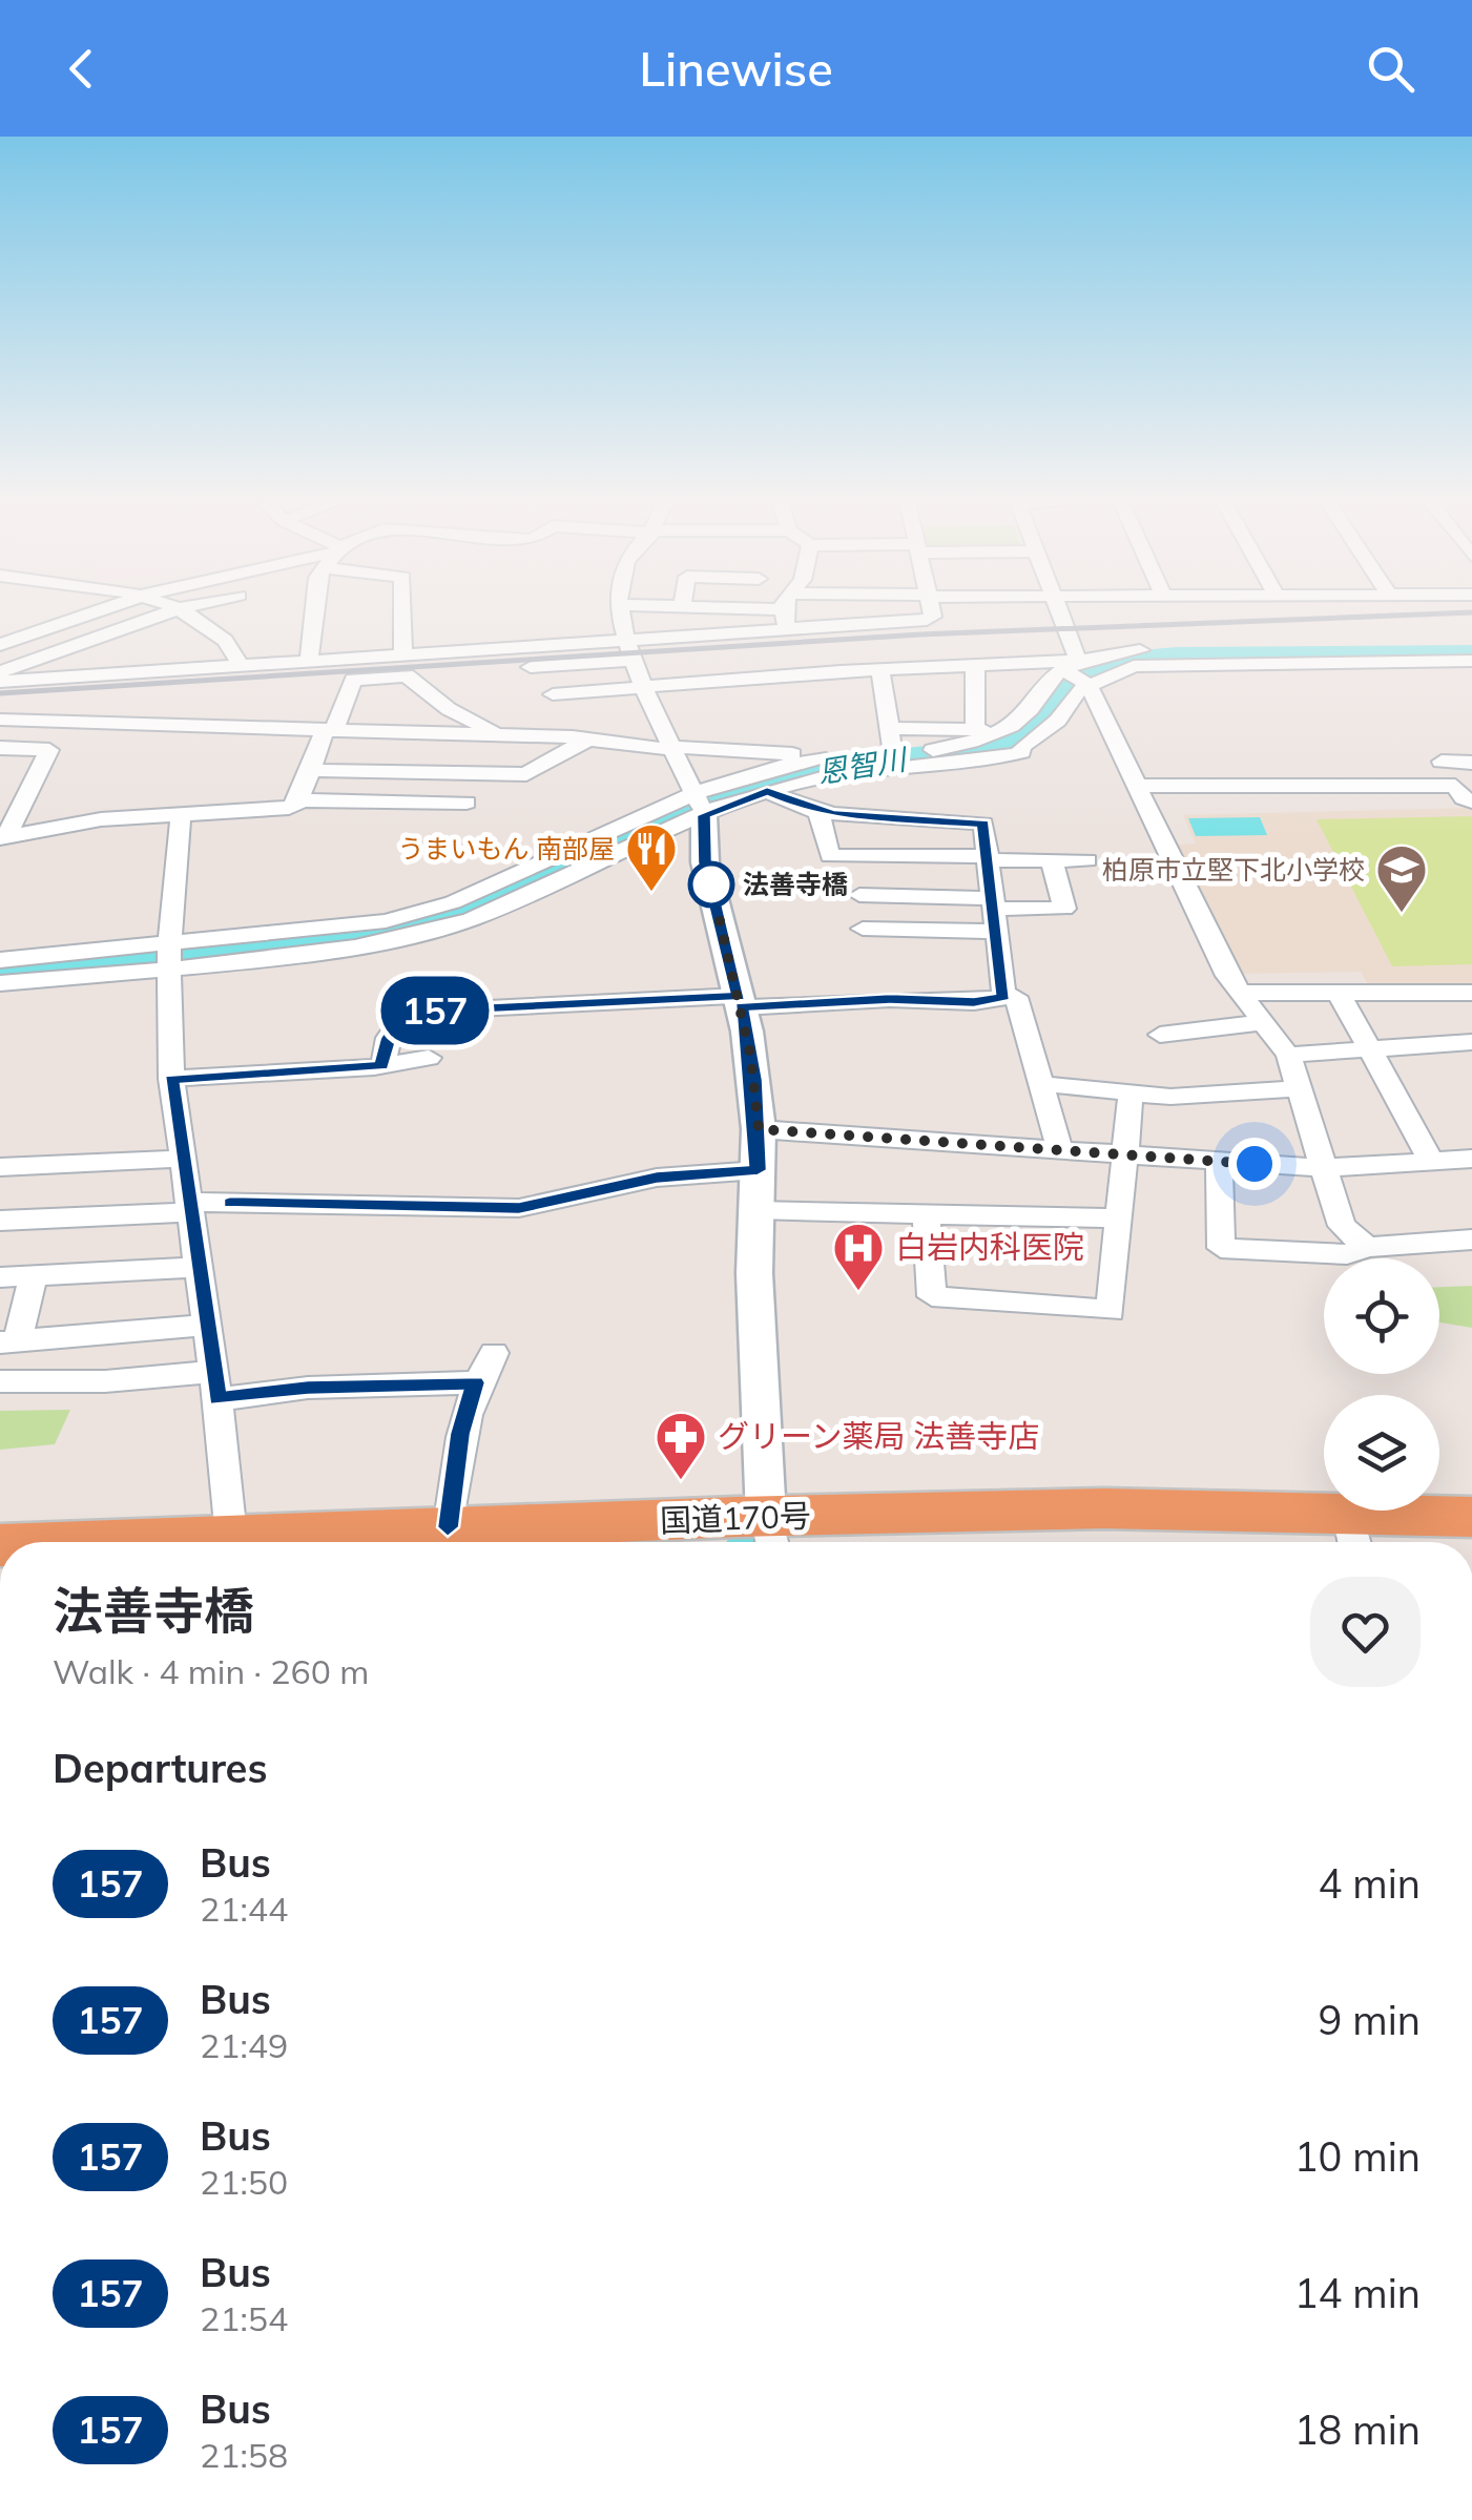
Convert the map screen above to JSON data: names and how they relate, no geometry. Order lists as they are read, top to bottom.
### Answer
{
  "streets": {
    "highway": ["国道170号"]
  },
  "water": ["恩智川"],
  "places": {
    "other": ["法善寺橋"],
    "restaurant": ["うまいもん 南部屋"],
    "school or university": ["柏原市立堅下北小学校"],
    "hospital": ["白岩内科医院"],
    "pharmacy": ["グリーン薬局 法善寺店"]
  },
  "lines": ["bus line 157"],
  "page": {
    "header": "Linewise",
    "on_map": "157",
    "heading": [
      ["法善寺橋", "Walk · 4 min · 260 m"],
      "Departures"
    ],
    "list": [
      {
        "mark": "157",
        "name": "Bus",
        "note": "21:44",
        "value": "4 min"
      },
      {
        "mark": "157",
        "name": "Bus",
        "note": "21:49",
        "value": "9 min"
      },
      {
        "mark": "157",
        "name": "Bus",
        "note": "21:50",
        "value": "10 min"
      },
      {
        "mark": "157",
        "name": "Bus",
        "note": "21:54",
        "value": "14 min"
      },
      {
        "mark": "157",
        "name": "Bus",
        "note": "21:58",
        "value": "18 min"
      }
    ]
  }
}
